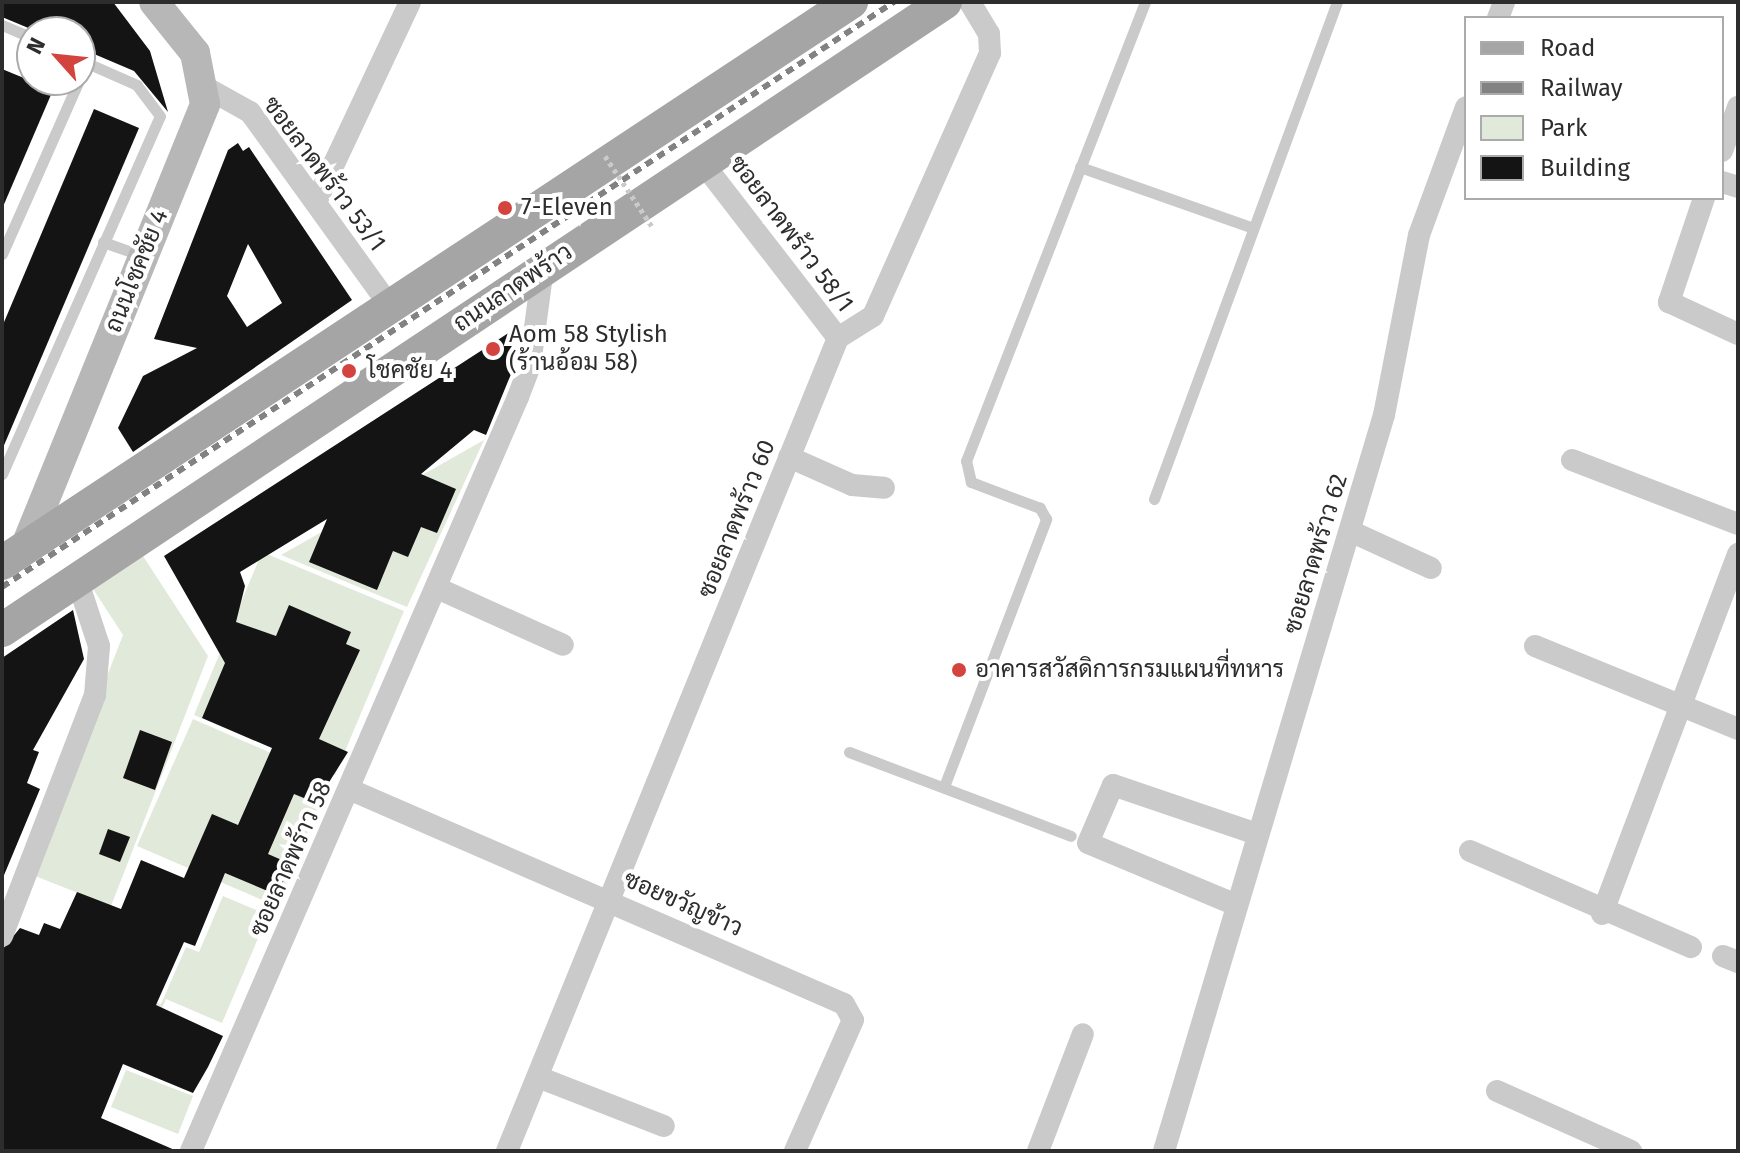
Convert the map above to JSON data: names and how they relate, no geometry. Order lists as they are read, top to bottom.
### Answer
{
  "streets": {
    "main road": ["ถนนโชคชัย 4", "ถนนลาดพร้าว"],
    "street": [
      "ซอยลาดพร้าว 53/1",
      "ซอยลาดพร้าว 58/1",
      "ซอยลาดพร้าว 60",
      "ซอยลาดพร้าว 62",
      "ซอยลาดพร้าว 58",
      "ซอยขวัญข้าว"
    ]
  },
  "crossings": [
    ["ซอยลาดพร้าว 53/1", "ถนนโชคชัย 4"],
    ["ซอยลาดพร้าว 58/1", "ถนนลาดพร้าว"],
    ["ซอยลาดพร้าว 58/1", "ซอยลาดพร้าว 60"],
    ["ถนนลาดพร้าว", "ซอยลาดพร้าว 58"],
    ["ซอยลาดพร้าว 60", "ซอยขวัญข้าว"],
    ["ซอยลาดพร้าว 58", "ซอยขวัญข้าว"]
  ],
  "places": [
    "7-Eleven",
    "Aom 58 Stylish (ร้านอ้อม 58)",
    "โชคชัย 4",
    "อาคารสวัสดิการกรมแผนที่ทหาร"
  ],
  "legend": [
    "Road",
    "Railway",
    "Park",
    "Building"
  ],
  "north": "top left"
}
